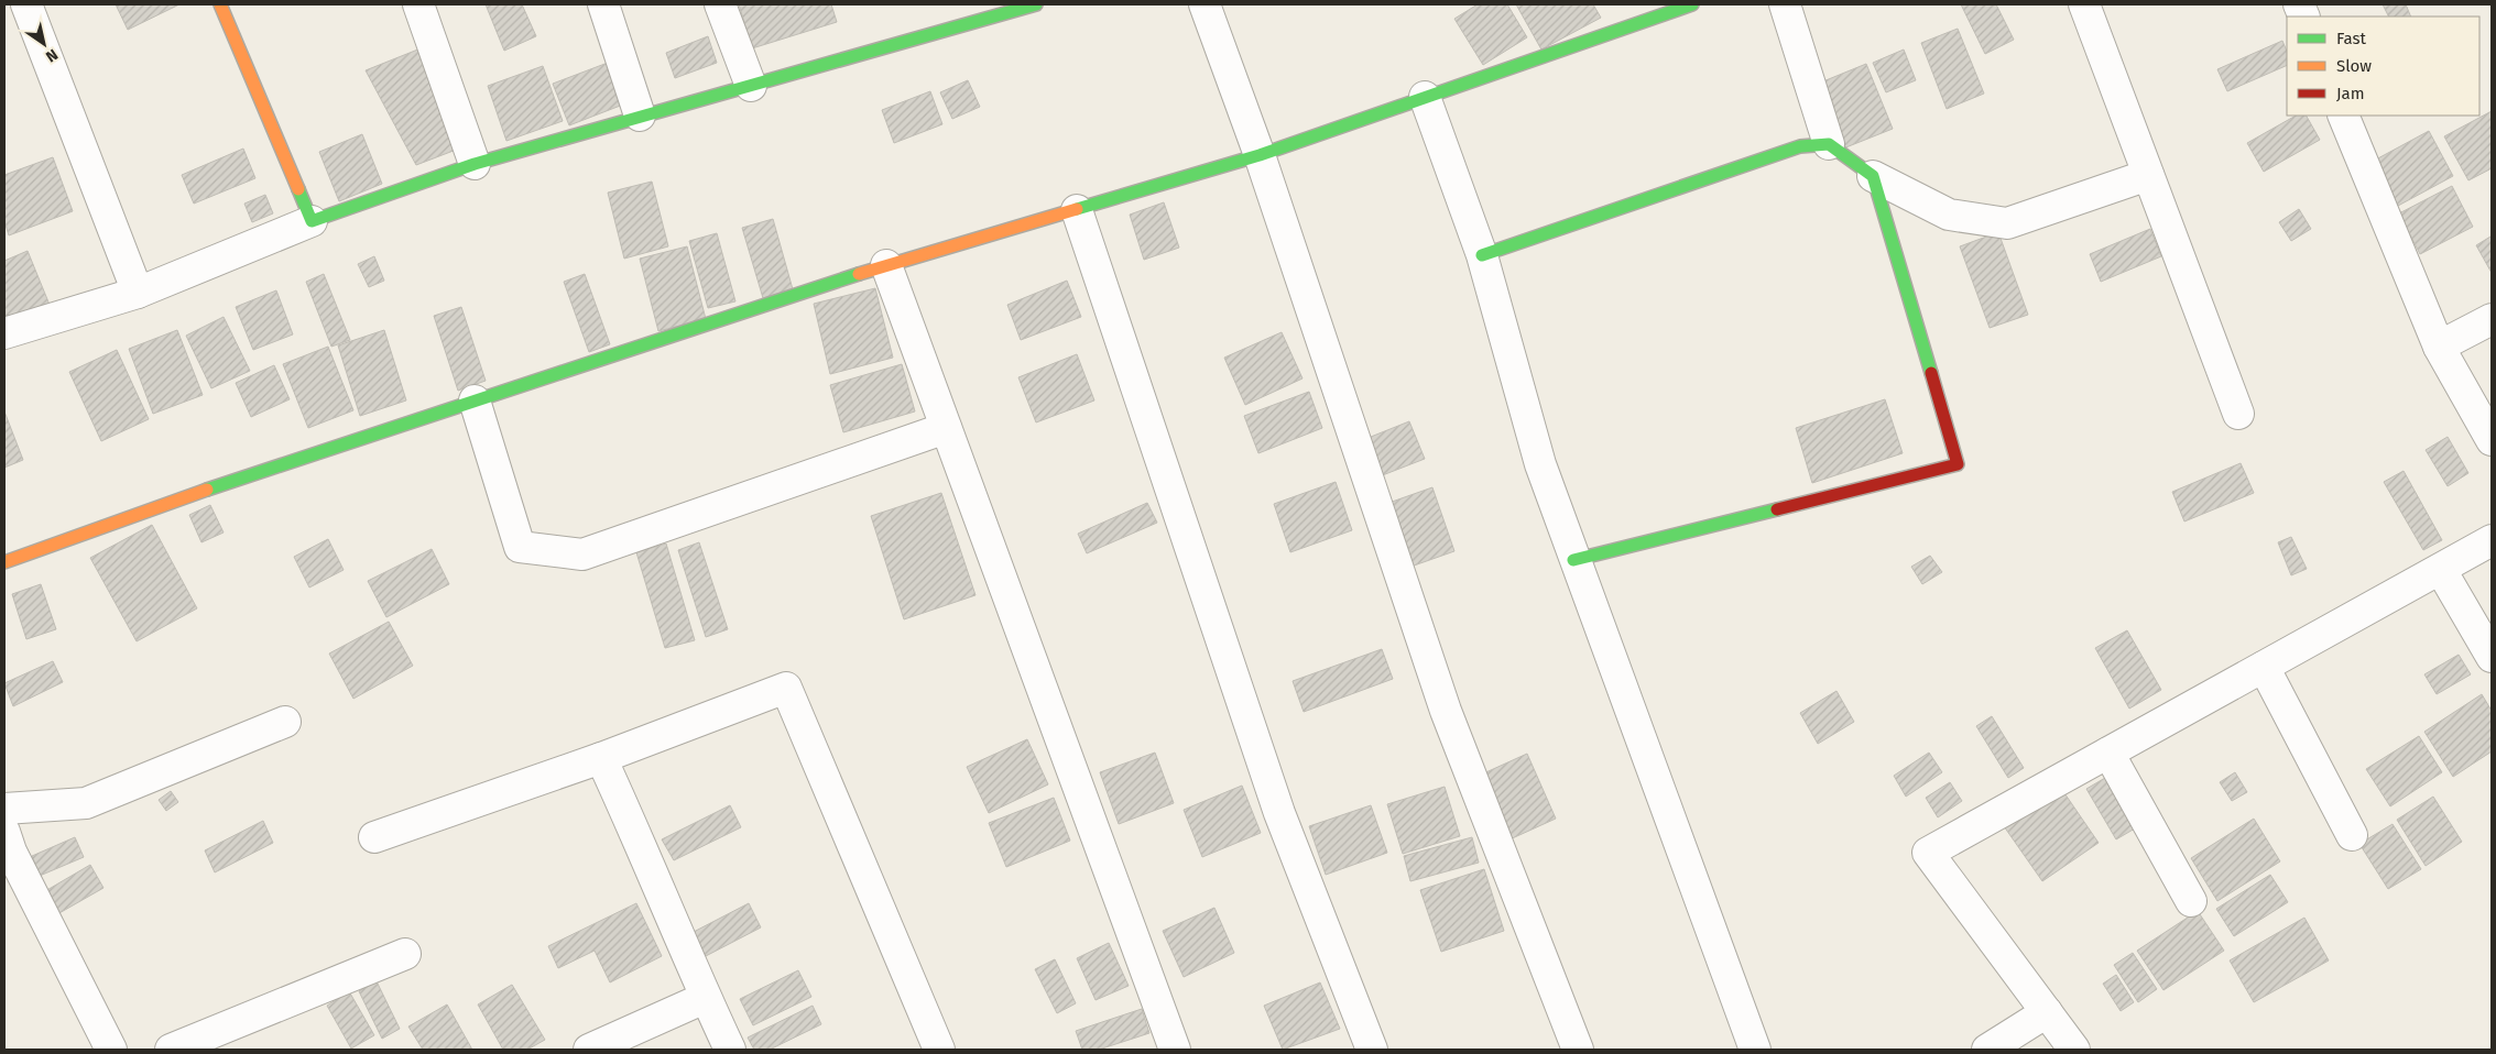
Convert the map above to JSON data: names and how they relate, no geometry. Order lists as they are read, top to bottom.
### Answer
{
  "legend": ["Fast", "Slow", "Jam"],
  "north": "bottom right"
}
